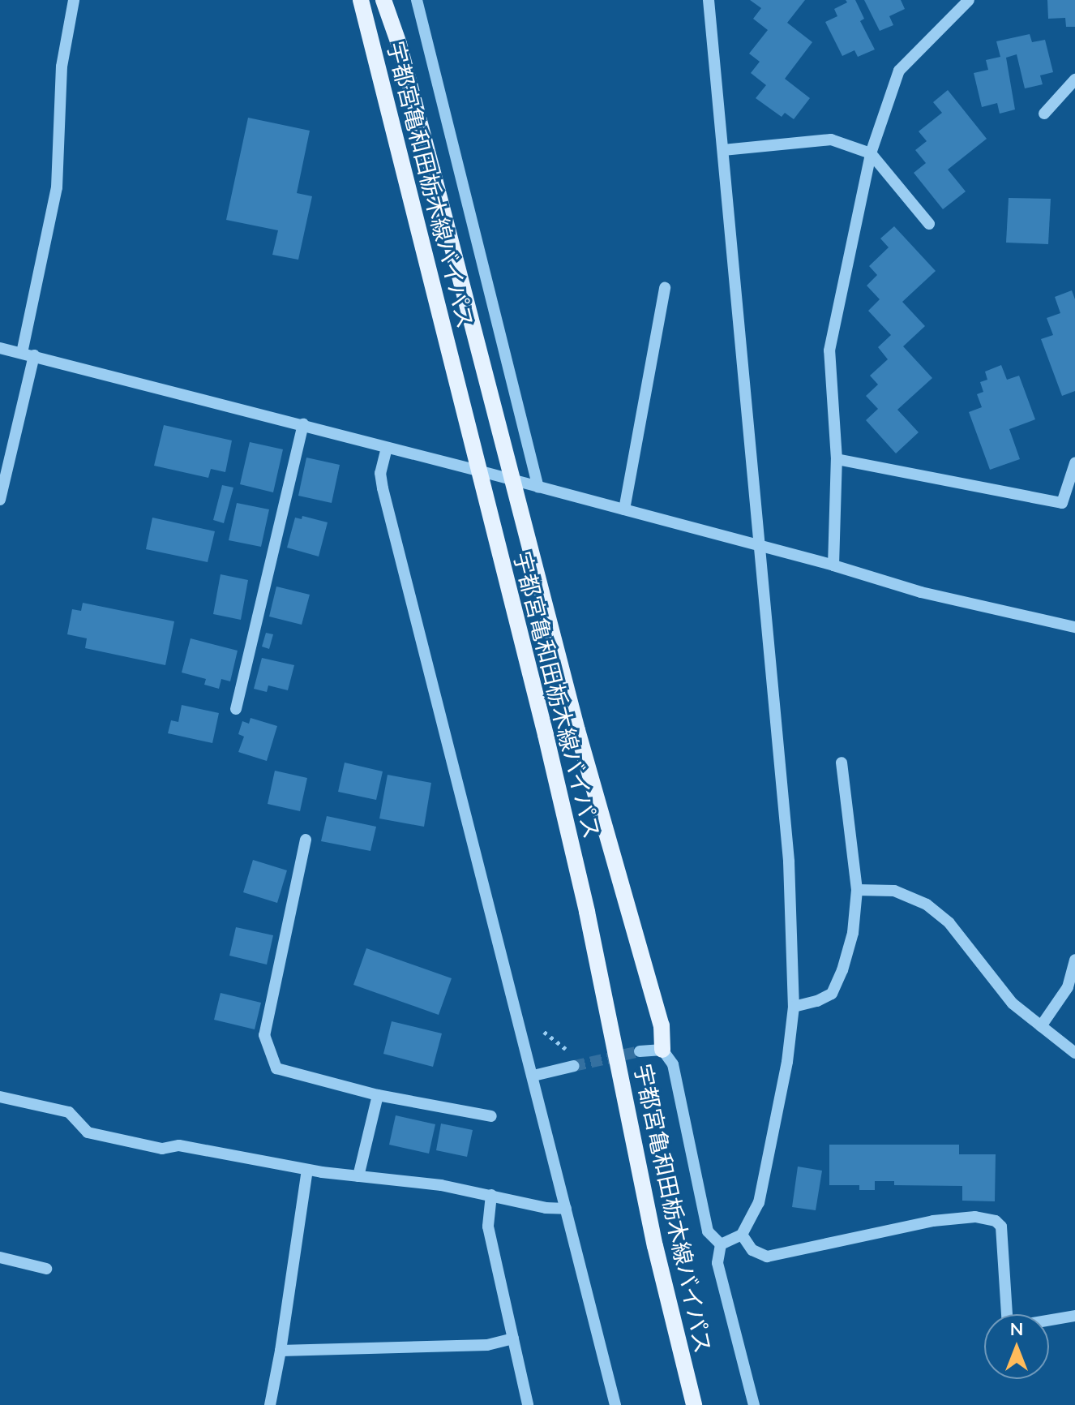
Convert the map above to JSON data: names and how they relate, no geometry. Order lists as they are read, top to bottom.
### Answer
{
  "streets": {
    "main road": ["宇都宮亀和田栃木線バイパス"]
  },
  "north": "top"
}
